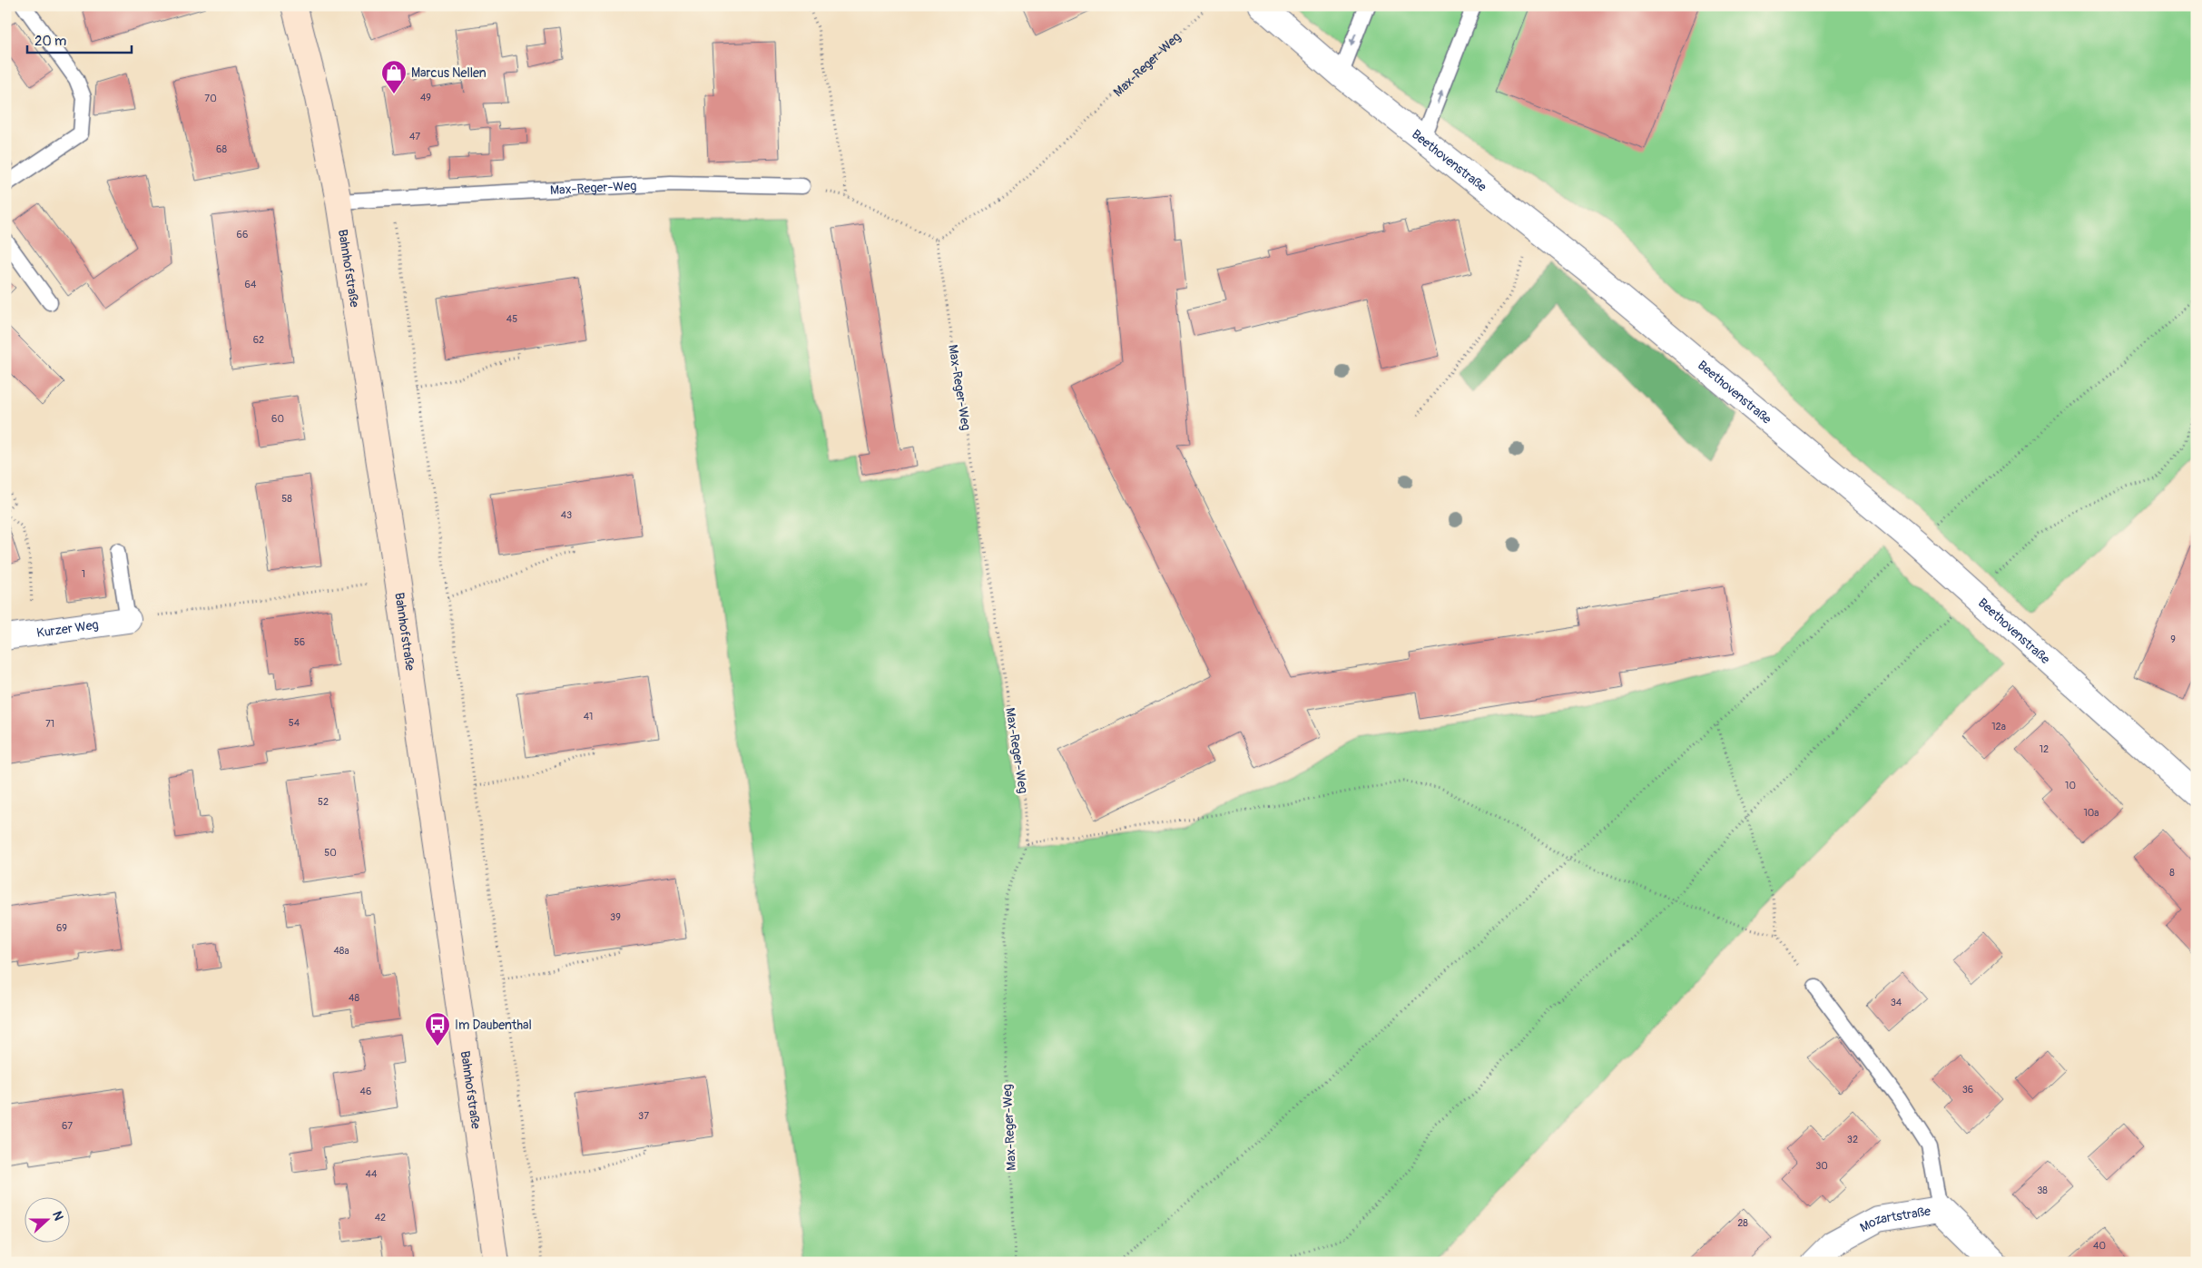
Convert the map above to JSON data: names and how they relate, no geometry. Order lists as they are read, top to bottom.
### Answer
{
  "streets": {
    "main road": ["Bahnhofstraße"],
    "street": ["Beethovenstraße", "Kurzer Weg", "Mozartstraße"],
    "lane": ["Max-Reger-Weg"]
  },
  "crossings": [
    ["Max-Reger-Weg", "Bahnhofstraße"]
  ],
  "places": {
    "shop": ["Marcus Nellen"],
    "bus stop": ["Im Daubenthal"]
  },
  "house_numbers": [
    "49",
    "70",
    "47",
    "68",
    "66",
    "64",
    "45",
    "62",
    "60",
    "58",
    "43",
    "1",
    "9",
    "56",
    "41",
    "54",
    "71",
    "12a",
    "12",
    "10",
    "52",
    "10a",
    "50",
    "8",
    "39",
    "69",
    "48a",
    "48",
    "34",
    "36",
    "46",
    "37",
    "67",
    "32",
    "30",
    "44",
    "38",
    "42",
    "28",
    "40"
  ],
  "scale_bar": "20 m",
  "north": "right"
}
